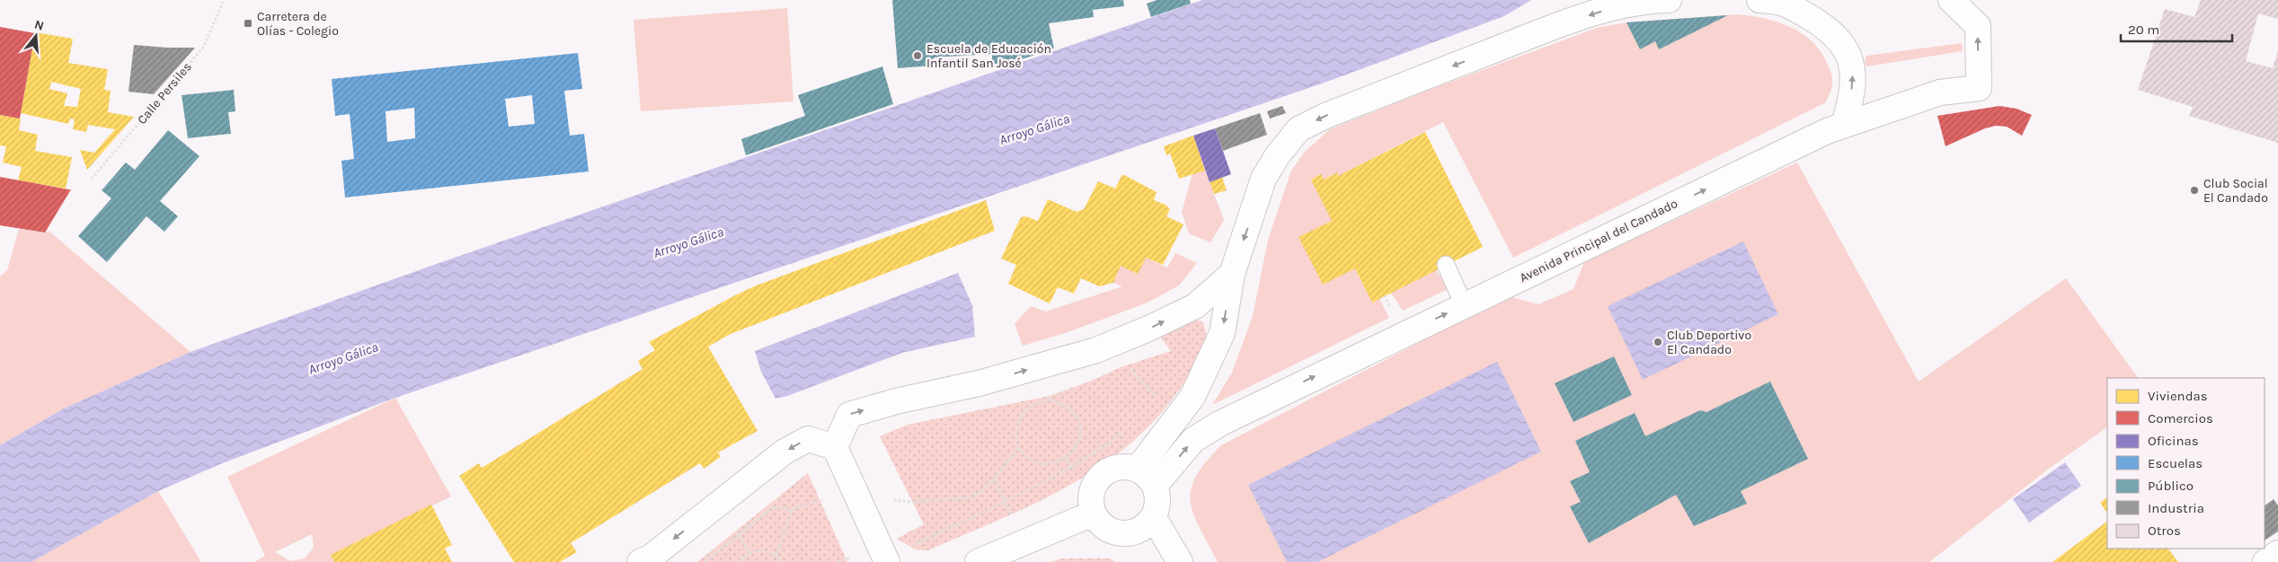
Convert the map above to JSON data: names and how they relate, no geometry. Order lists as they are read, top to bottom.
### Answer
{
  "streets": {
    "street": ["Avenida Principal del Candado"],
    "path": ["Calle Persiles"]
  },
  "water": ["Arroyo Gálica"],
  "places": {
    "transit": ["Carretera de Olías - Colegio"],
    "other": ["Escuela de Educación Infantil San José", "Club Social El Candado", "Club Deportivo El Candado"]
  },
  "legend": [
    "Viviendas",
    "Comercios",
    "Oficinas",
    "Escuelas",
    "Público",
    "Industria",
    "Otros"
  ],
  "scale_bar": "20 m",
  "north": "top"
}
